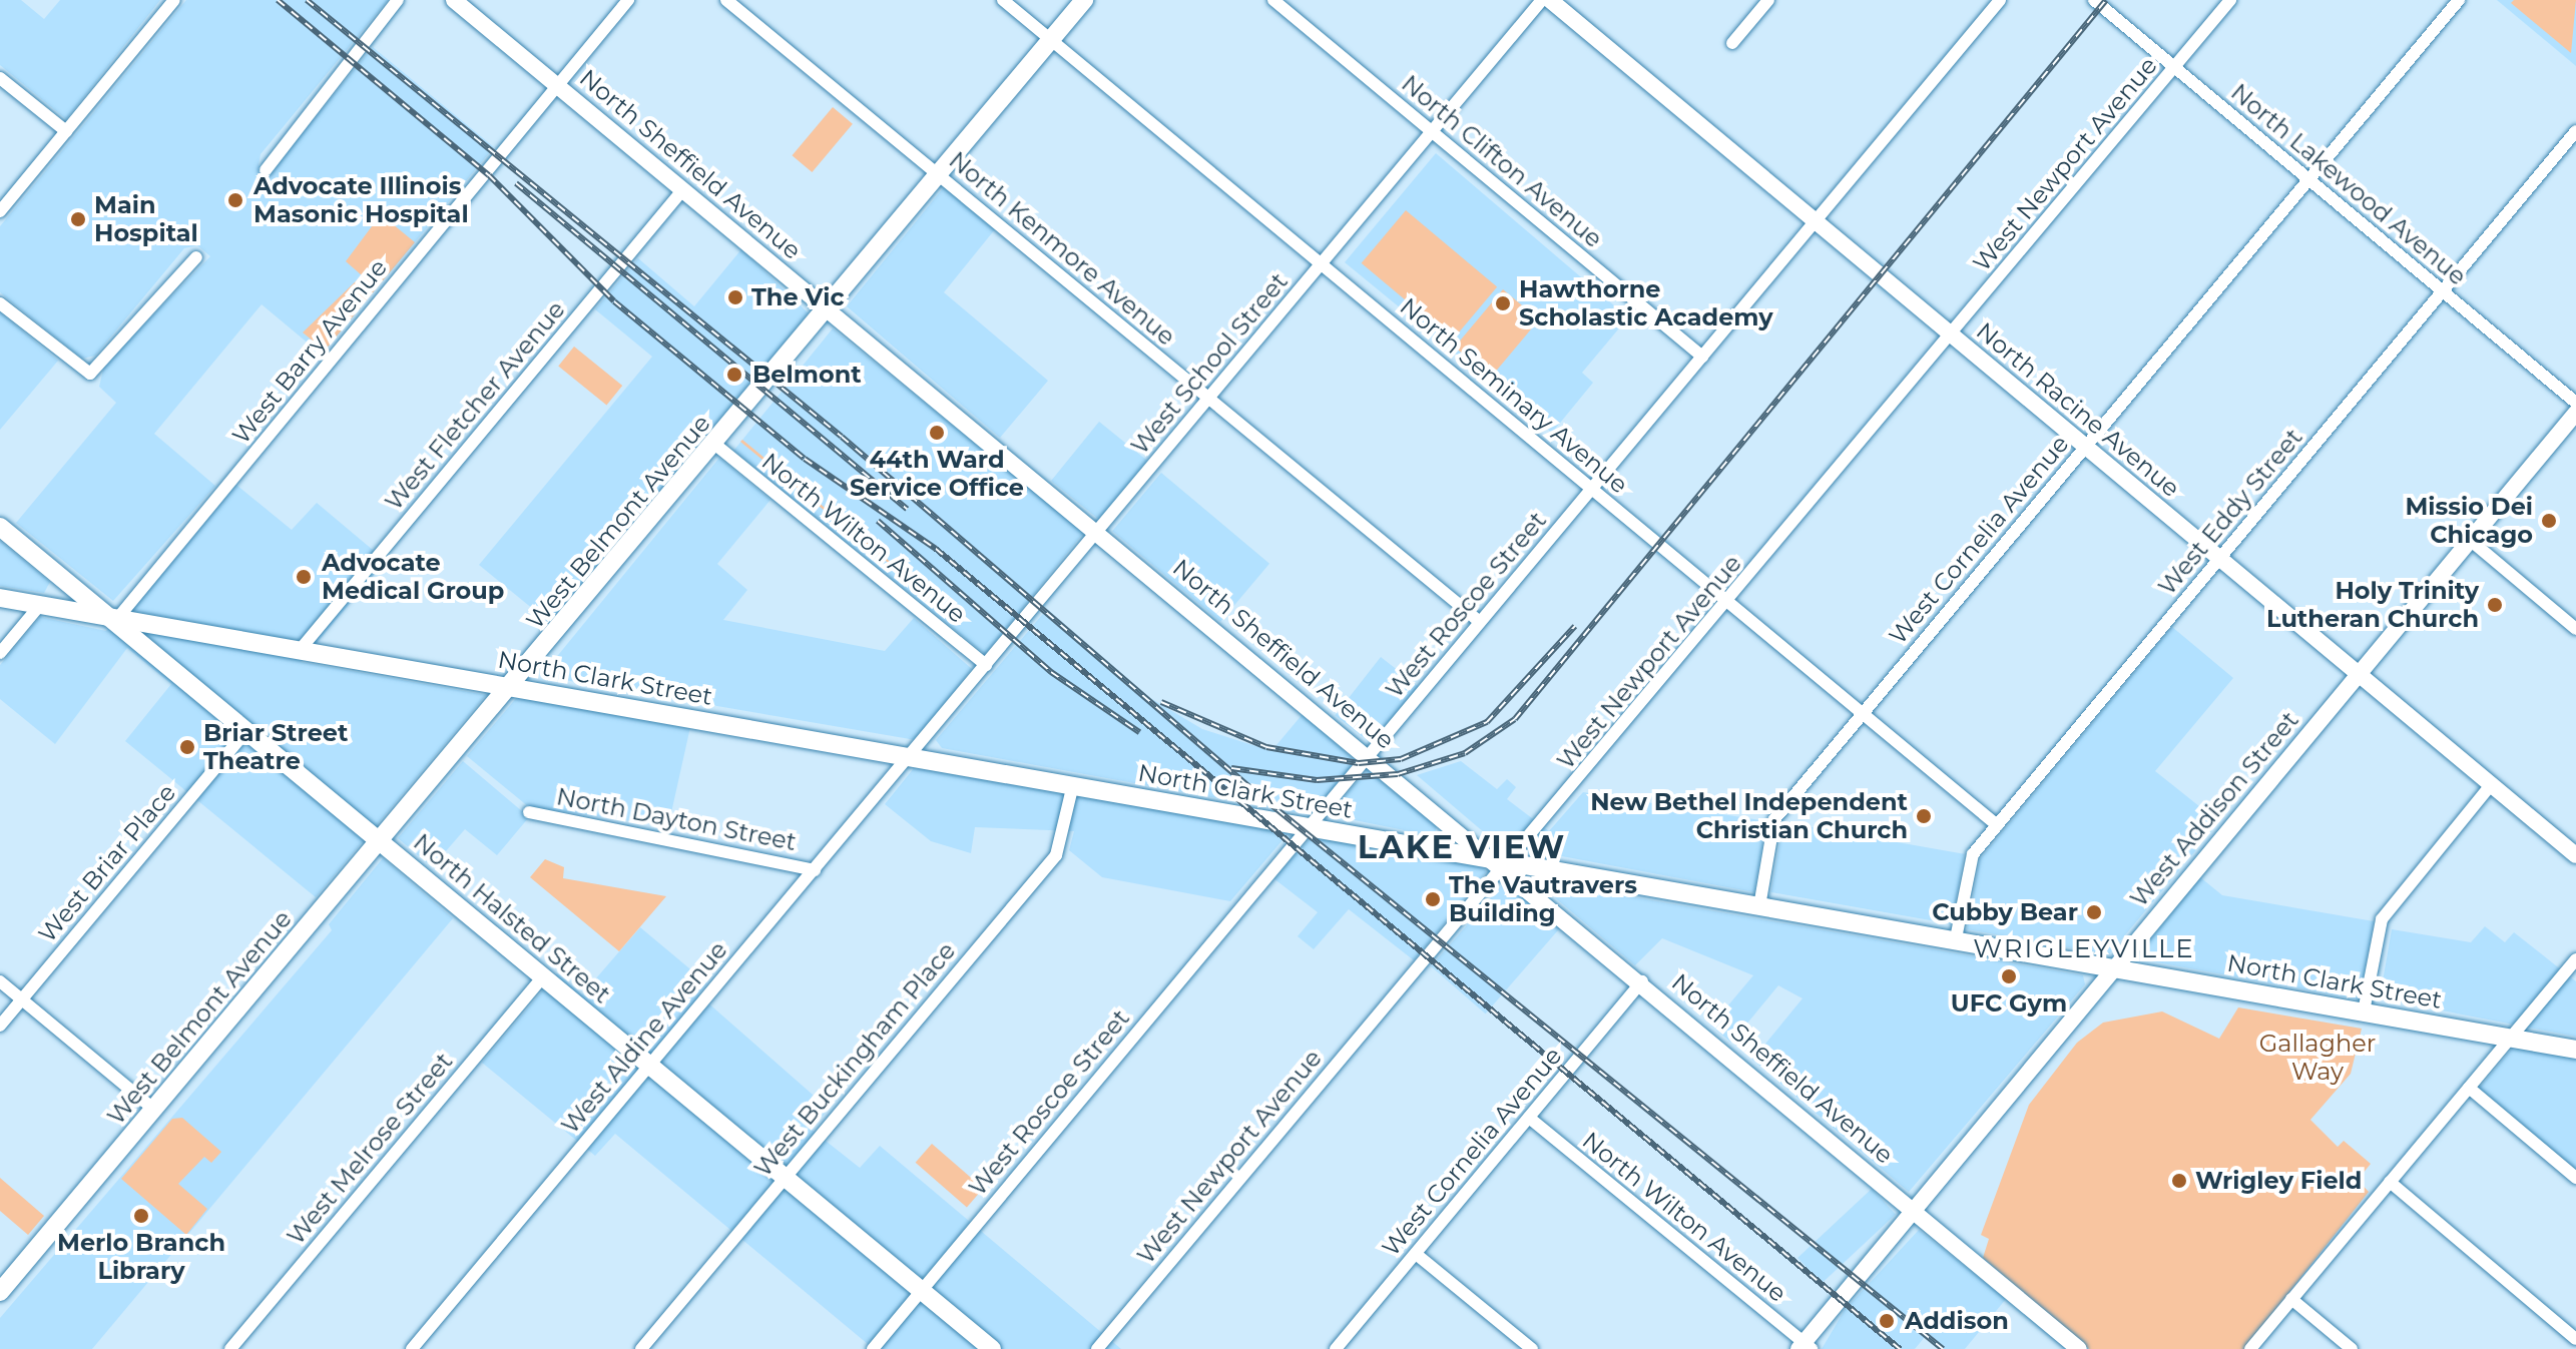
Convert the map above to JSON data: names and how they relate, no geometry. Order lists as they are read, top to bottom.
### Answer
{
  "streets": {
    "main road": ["West Belmont Avenue", "North Clark Street", "North Halsted Street"],
    "street": [
      "North Clifton Avenue",
      "North Sheffield Avenue",
      "West Newport Avenue",
      "North Lakewood Avenue",
      "North Kenmore Avenue",
      "West Barry Avenue",
      "West School Street",
      "North Seminary Avenue",
      "West Fletcher Avenue",
      "North Racine Avenue",
      "West Eddy Street",
      "North Wilton Avenue",
      "West Cornelia Avenue",
      "West Roscoe Street",
      "West Addison Street",
      "North Dayton Street",
      "West Briar Place",
      "West Aldine Avenue",
      "West Buckingham Place",
      "West Melrose Street"
    ]
  },
  "crossings": [
    ["North Clifton Avenue", "West School Street"],
    ["North Clifton Avenue", "West Roscoe Street"],
    ["North Sheffield Avenue", "West Newport Avenue"],
    ["North Sheffield Avenue", "West Barry Avenue"],
    ["North Sheffield Avenue", "West School Street"],
    ["North Sheffield Avenue", "West Fletcher Avenue"],
    ["North Sheffield Avenue", "West Belmont Avenue"],
    ["North Sheffield Avenue", "West Cornelia Avenue"],
    ["North Sheffield Avenue", "West Roscoe Street"],
    ["North Sheffield Avenue", "North Clark Street"],
    ["North Sheffield Avenue", "West Addison Street"],
    ["West Newport Avenue", "North Lakewood Avenue"],
    ["West Newport Avenue", "North Seminary Avenue"],
    ["West Newport Avenue", "North Racine Avenue"],
    ["West Newport Avenue", "North Clark Street"],
    ["North Lakewood Avenue", "West Eddy Street"],
    ["North Lakewood Avenue", "West Cornelia Avenue"],
    ["North Kenmore Avenue", "West School Street"],
    ["North Kenmore Avenue", "West Belmont Avenue"],
    ["North Kenmore Avenue", "West Roscoe Street"],
    ["West Barry Avenue", "North Clark Street"],
    ["West Barry Avenue", "North Halsted Street"],
    ["West School Street", "North Seminary Avenue"],
    ["West School Street", "North Wilton Avenue"],
    ["West School Street", "North Clark Street"],
    ["West School Street", "West Aldine Avenue"],
    ["North Seminary Avenue", "West Eddy Street"],
    ["North Seminary Avenue", "West Belmont Avenue"],
    ["North Seminary Avenue", "West Cornelia Avenue"],
    ["North Seminary Avenue", "West Roscoe Street"],
    ["West Fletcher Avenue", "North Clark Street"],
    ["North Racine Avenue", "West Eddy Street"],
    ["North Racine Avenue", "West Cornelia Avenue"],
    ["North Racine Avenue", "West Roscoe Street"],
    ["North Racine Avenue", "West Addison Street"],
    ["West Eddy Street", "North Clark Street"],
    ["West Belmont Avenue", "North Wilton Avenue"],
    ["West Belmont Avenue", "North Clark Street"],
    ["West Belmont Avenue", "North Halsted Street"],
    ["North Wilton Avenue", "West Cornelia Avenue"],
    ["North Wilton Avenue", "West Addison Street"],
    ["West Cornelia Avenue", "North Clark Street"],
    ["West Roscoe Street", "North Clark Street"],
    ["West Roscoe Street", "North Halsted Street"],
    ["North Clark Street", "West Addison Street"],
    ["North Clark Street", "North Halsted Street"],
    ["North Clark Street", "West Aldine Avenue"],
    ["North Clark Street", "West Buckingham Place"],
    ["North Dayton Street", "West Aldine Avenue"],
    ["West Briar Place", "North Halsted Street"],
    ["North Halsted Street", "West Aldine Avenue"],
    ["North Halsted Street", "West Buckingham Place"],
    ["North Halsted Street", "West Melrose Street"]
  ],
  "districts": ["LAKE VIEW", "WRIGLEYVILLE"],
  "parks": ["Gallagher Way"],
  "places": [
    "Advocate Illinois Masonic Hospital",
    "Main Hospital",
    "The Vic",
    "Hawthorne Scholastic Academy",
    "Belmont",
    "44th Ward Service Office",
    "Missio Dei Chicago",
    "Advocate Medical Group",
    "Holy Trinity Lutheran Church",
    "Briar Street Theatre",
    "New Bethel Independent Christian Church",
    "The Vautravers Building",
    "Cubby Bear",
    "UFC Gym",
    "Wrigley Field",
    "Merlo Branch Library",
    "Addison"
  ]
}
